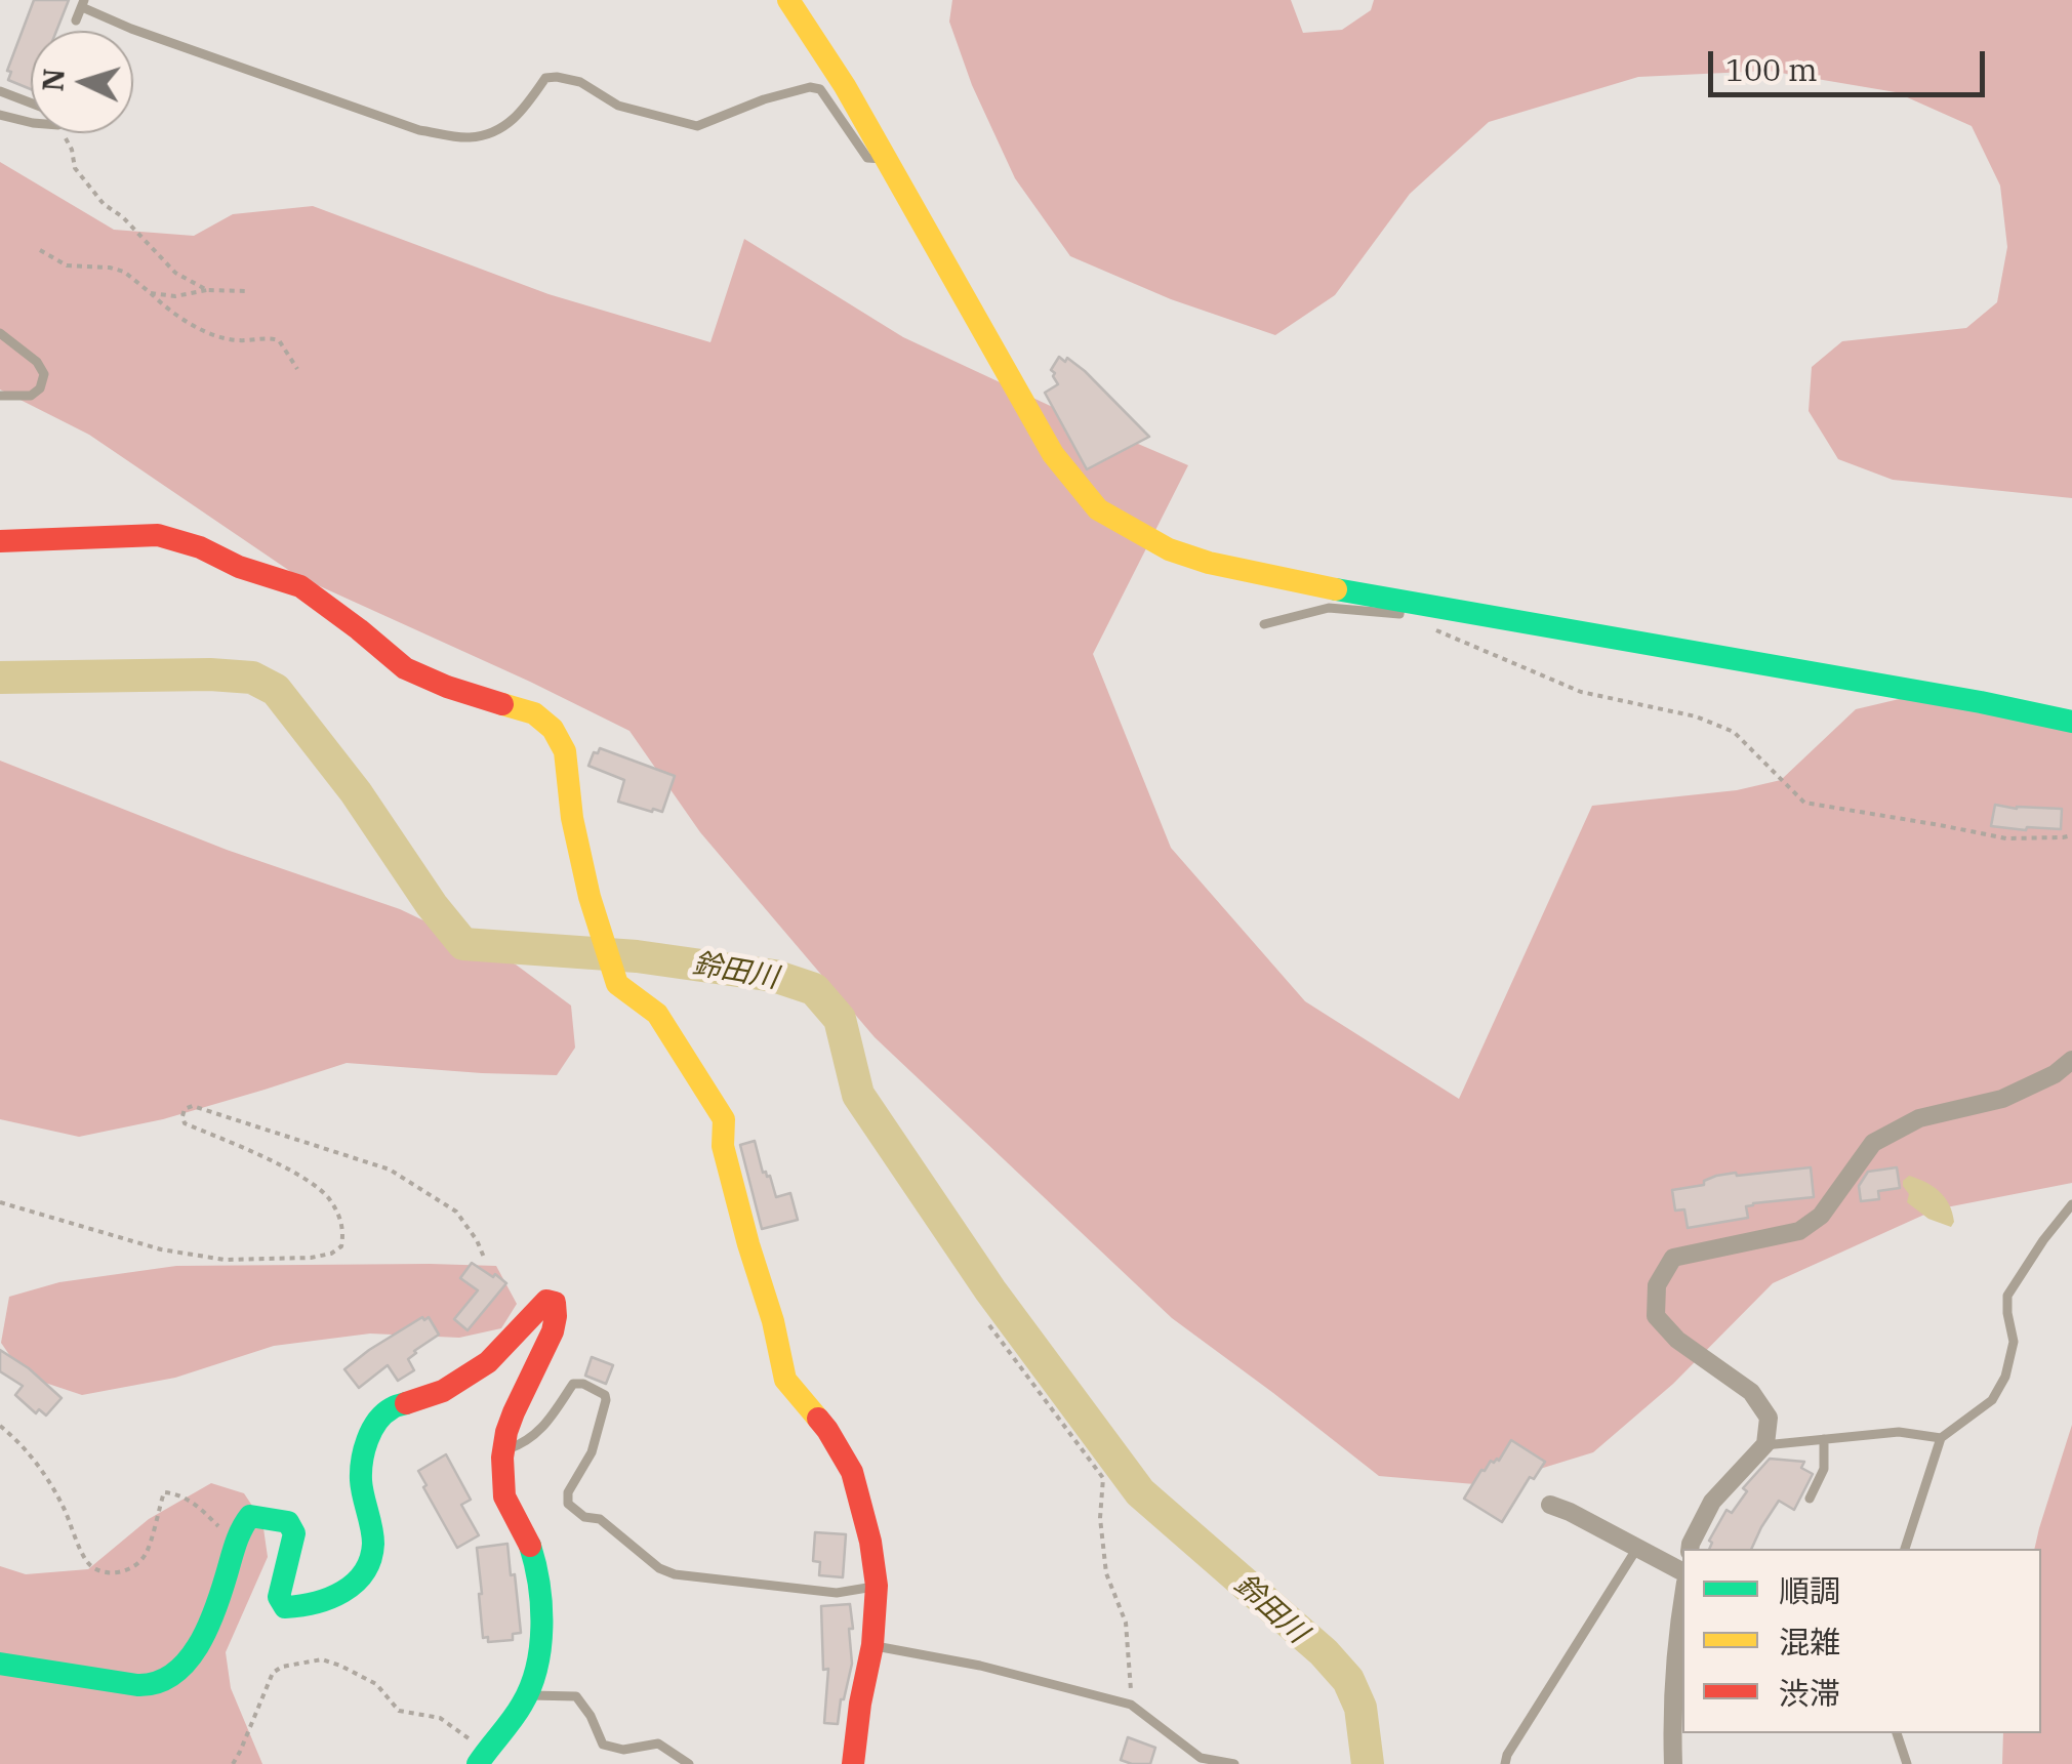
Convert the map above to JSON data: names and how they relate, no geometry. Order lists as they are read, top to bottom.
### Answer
{
  "water": ["鈴田川"],
  "legend": ["順調", "混雑", "渋滞"],
  "scale_bar": "100 m",
  "north": "left"
}
